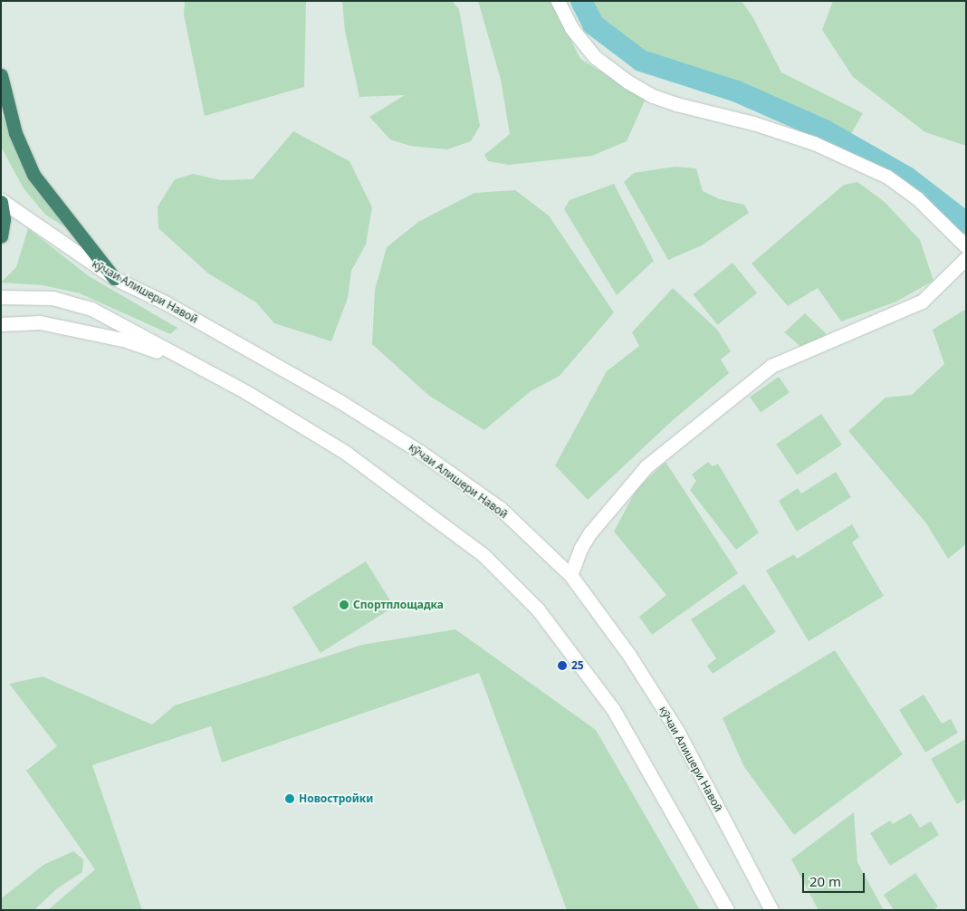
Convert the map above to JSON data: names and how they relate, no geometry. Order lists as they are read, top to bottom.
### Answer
{
  "streets": {
    "street": ["кӯчаи Алишери Навоӣ"]
  },
  "places": ["Спортплощадка", "25", "Новостройки"],
  "scale_bar": "20 m"
}
